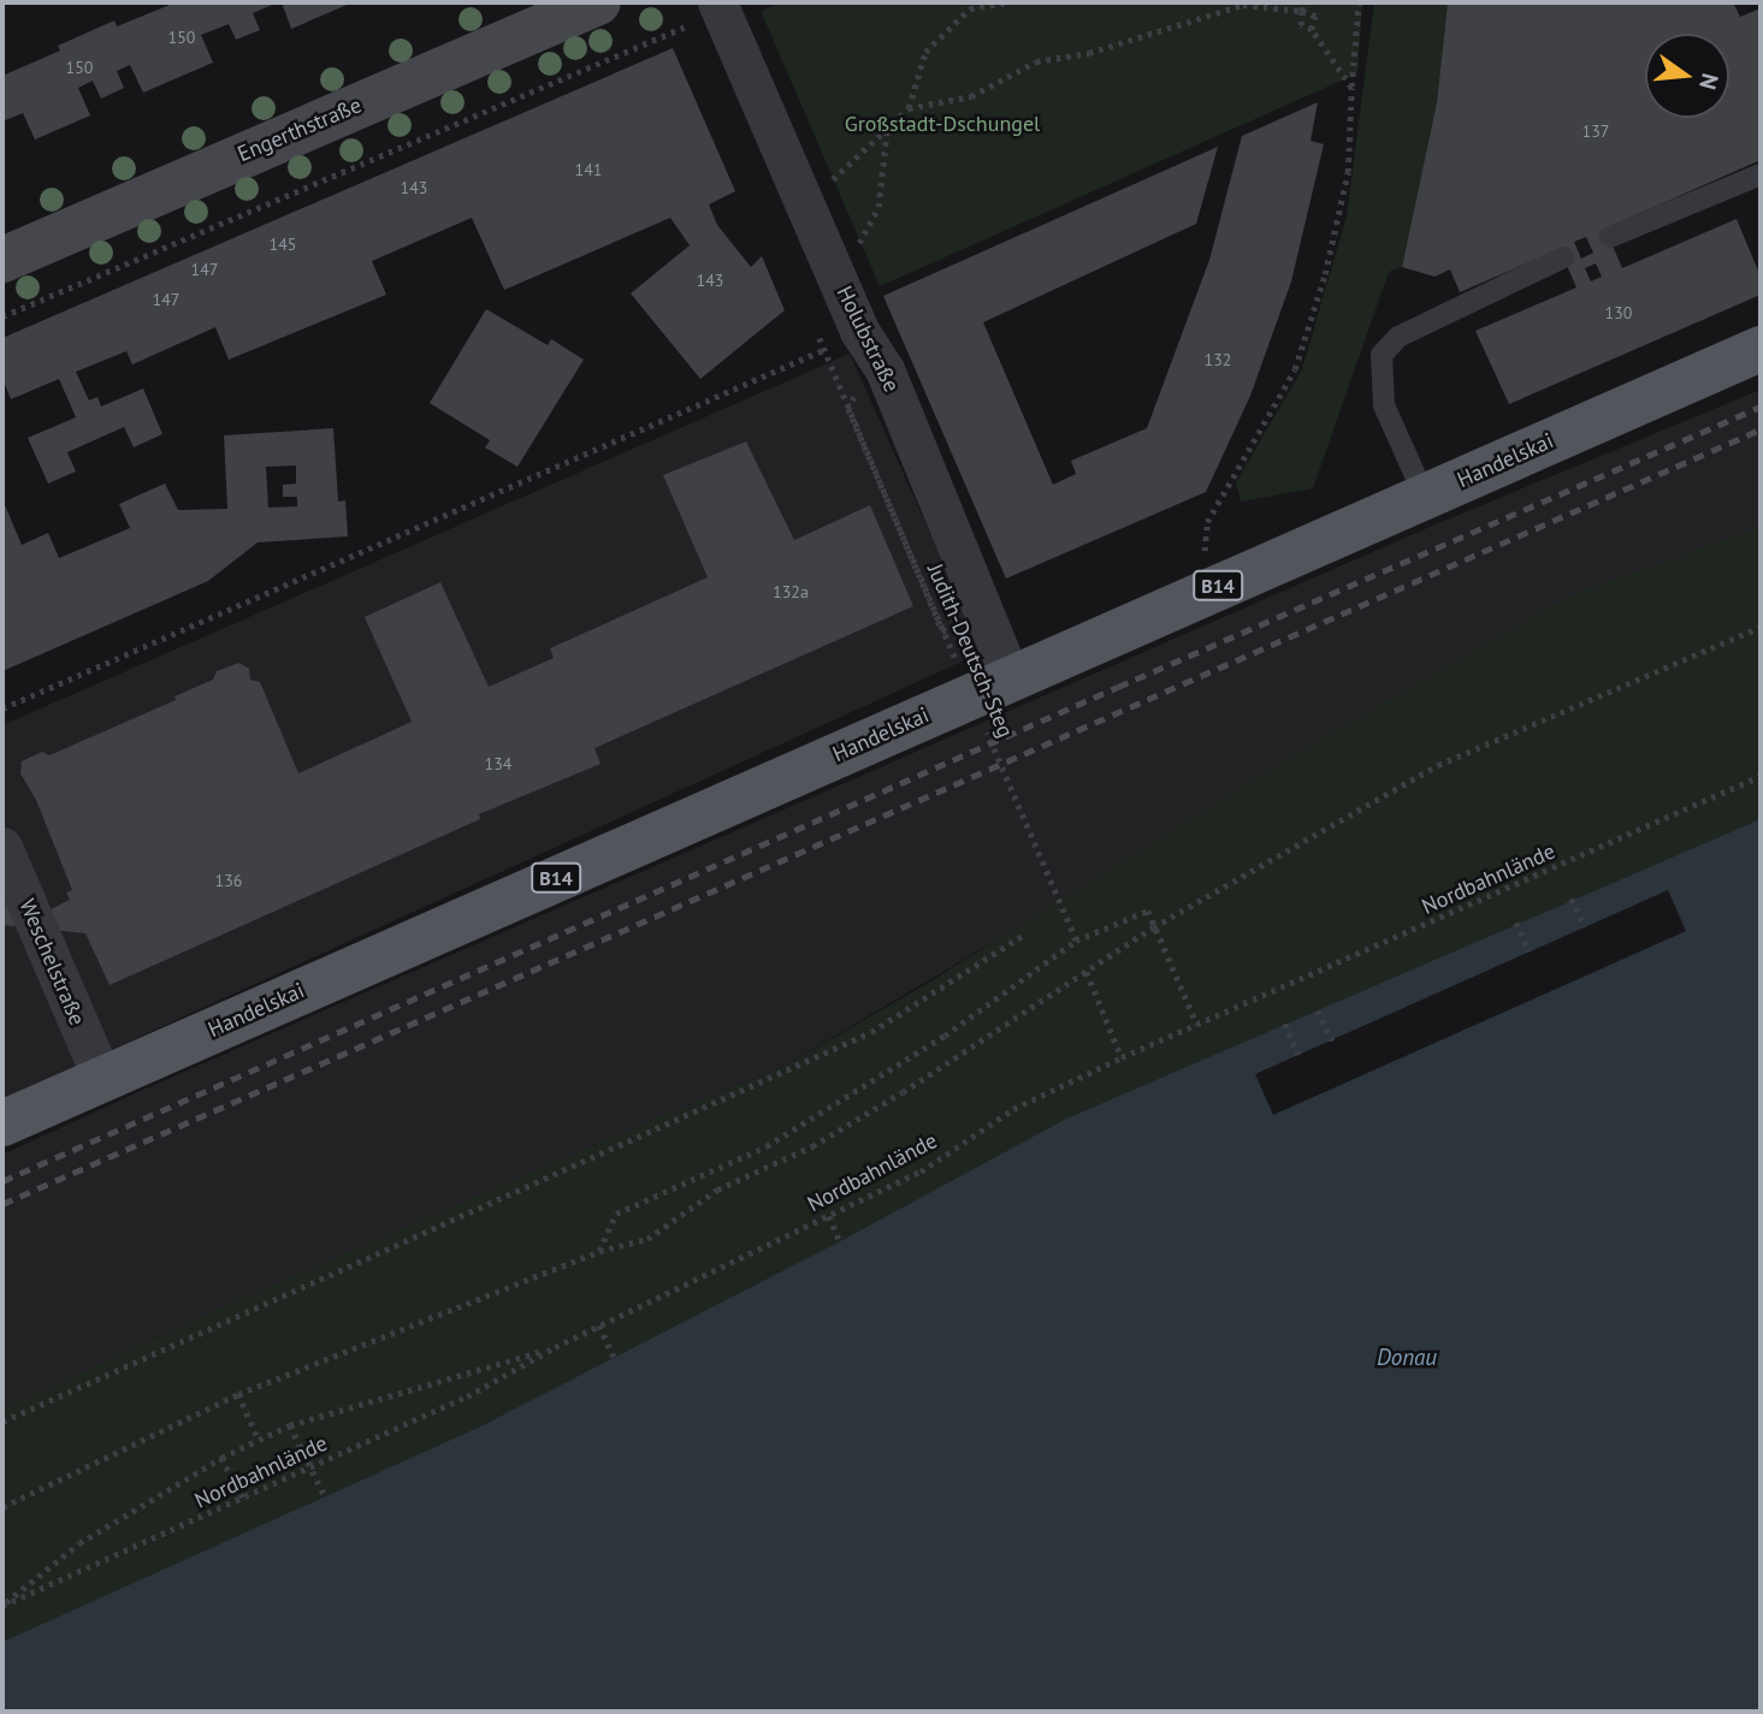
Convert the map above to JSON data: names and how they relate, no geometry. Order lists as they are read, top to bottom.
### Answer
{
  "streets": {
    "main road": ["Handelskai", "B14"],
    "street": ["Engerthstraße", "Holubstraße", "Weschelstraße"],
    "path": ["Judith-Deutsch-Steg", "Nordbahnlände"]
  },
  "crossings": [
    ["Holubstraße", "Handelskai"],
    ["Handelskai", "Weschelstraße"]
  ],
  "water": ["Donau"],
  "parks": ["Großstadt-Dschungel"],
  "house_numbers": [
    "150",
    "150",
    "137",
    "141",
    "143",
    "145",
    "147",
    "143",
    "147",
    "130",
    "132",
    "132a",
    "134",
    "136"
  ],
  "north": "right"
}
